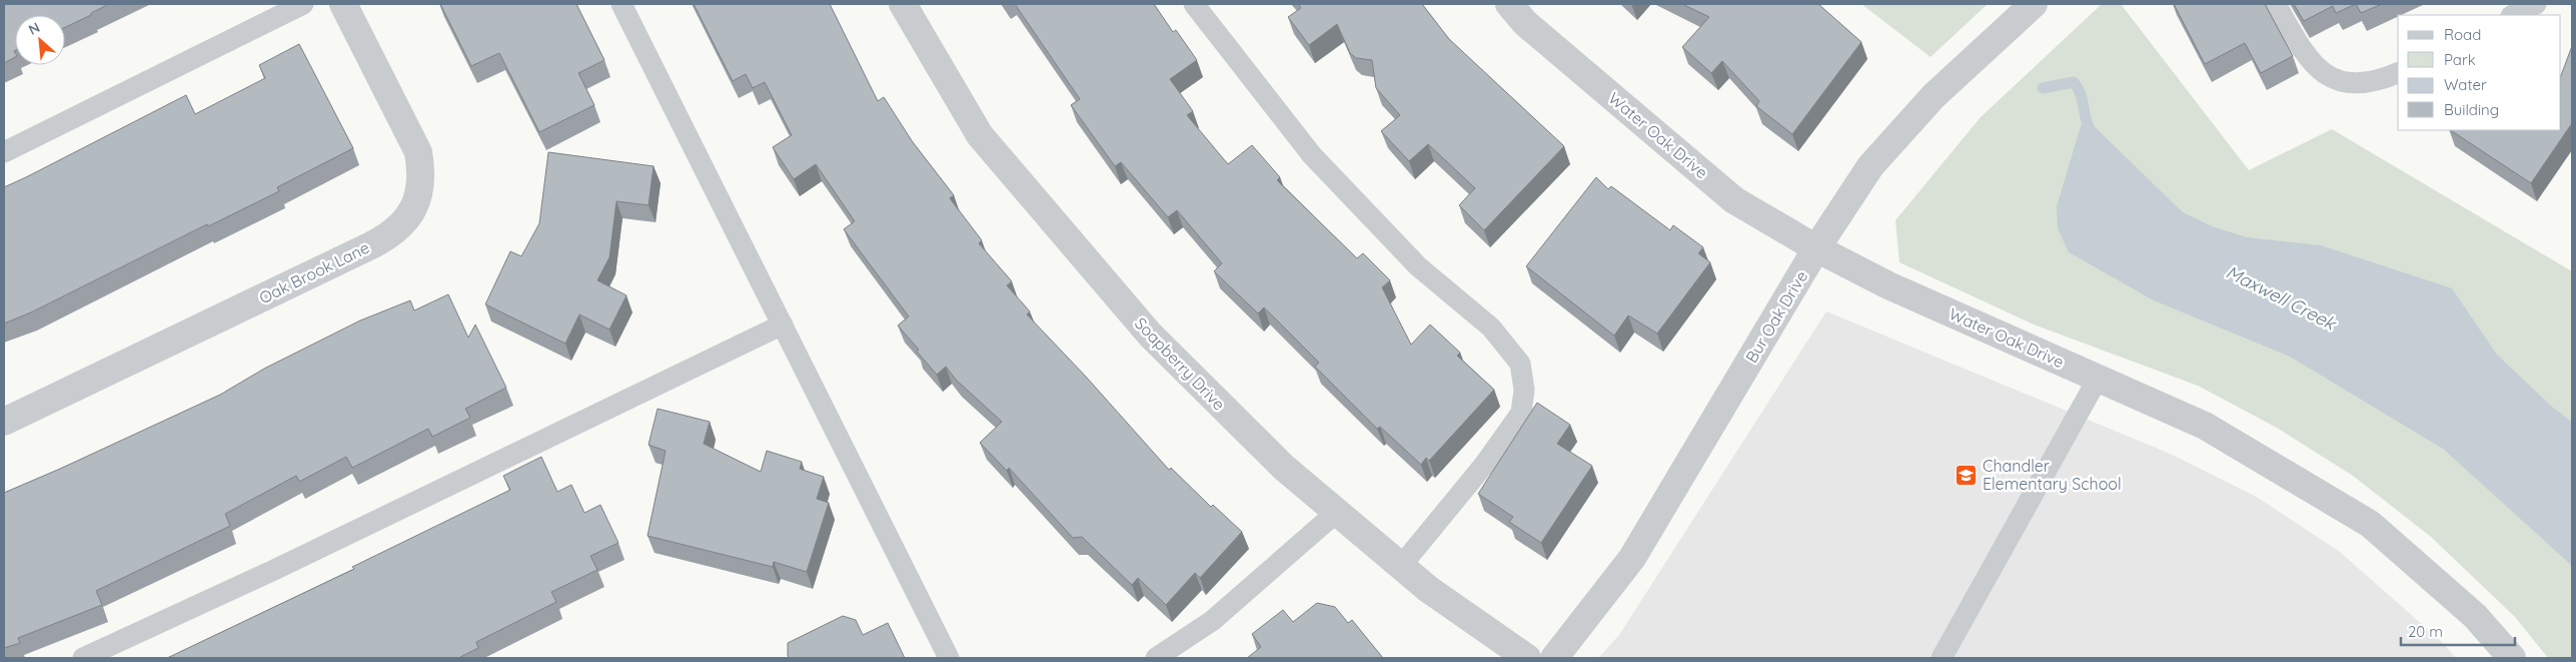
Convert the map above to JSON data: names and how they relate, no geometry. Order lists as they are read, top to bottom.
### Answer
{
  "streets": {
    "street": [
      "Water Oak Drive",
      "Oak Brook Lane",
      "Bur Oak Drive",
      "Soapberry Drive"
    ]
  },
  "crossings": [
    ["Water Oak Drive", "Bur Oak Drive"]
  ],
  "water": ["Maxwell Creek"],
  "places": {
    "school or university": ["Chandler Elementary School"]
  },
  "legend": [
    "Road",
    "Park",
    "Water",
    "Building"
  ],
  "scale_bar": "20 m",
  "north": "top left"
}
